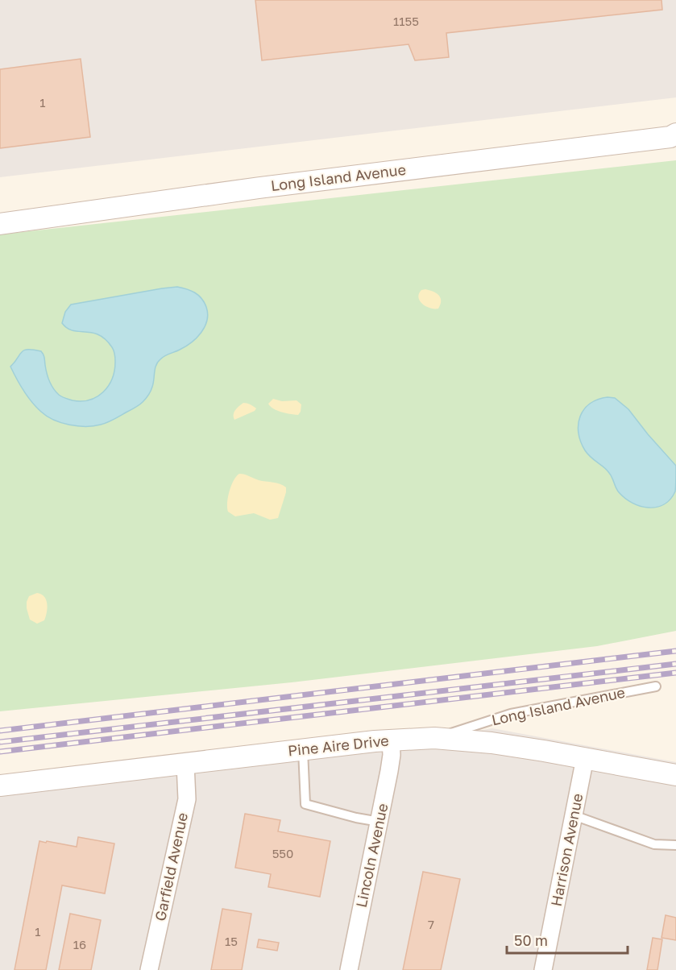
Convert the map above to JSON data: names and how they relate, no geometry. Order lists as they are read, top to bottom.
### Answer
{
  "streets": {
    "street": [
      "Long Island Avenue",
      "Pine Aire Drive",
      "Harrison Avenue",
      "Lincoln Avenue",
      "Garfield Avenue"
    ]
  },
  "crossings": [
    ["Long Island Avenue", "Pine Aire Drive"],
    ["Pine Aire Drive", "Harrison Avenue"],
    ["Pine Aire Drive", "Lincoln Avenue"],
    ["Pine Aire Drive", "Garfield Avenue"]
  ],
  "house_numbers": [
    "1155",
    "1",
    "550",
    "7",
    "1",
    "15",
    "16"
  ],
  "scale_bar": "50 m"
}
